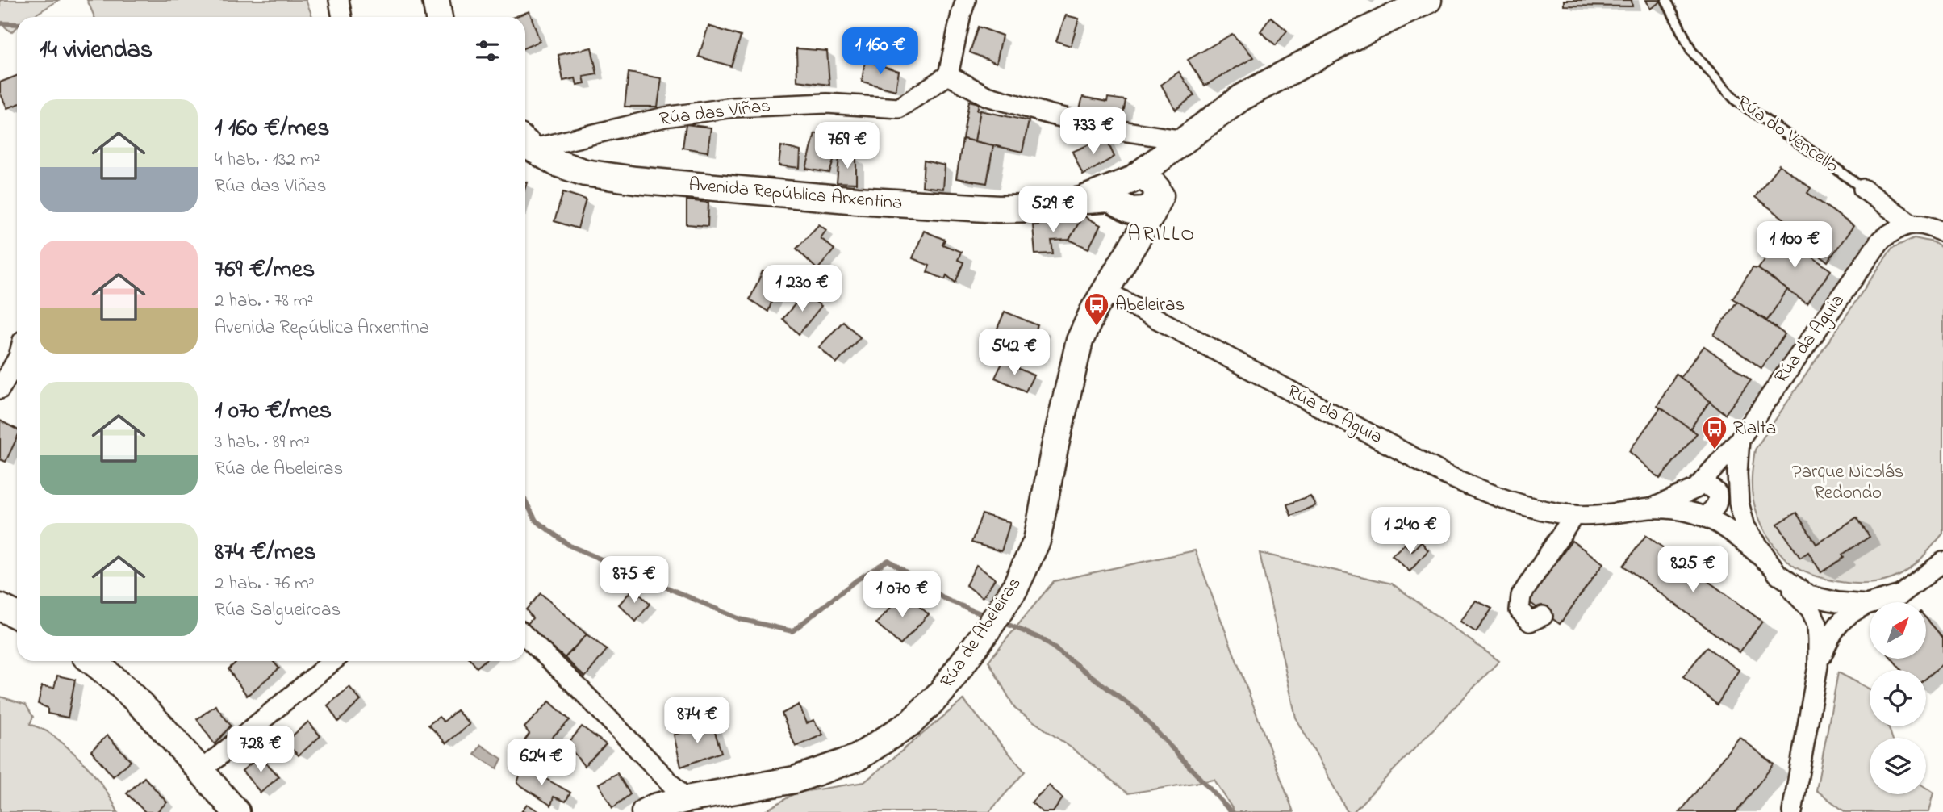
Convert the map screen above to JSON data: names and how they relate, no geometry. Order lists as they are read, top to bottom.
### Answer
{
  "streets": {
    "street": [
      "Rúa das Viñas",
      "Rúa do Vencello",
      "Avenida República Arxentina",
      "Rúa da Aguia",
      "Rúa de Abeleiras"
    ]
  },
  "crossings": [
    ["Rúa do Vencello", "Rúa da Aguia"],
    ["Avenida República Arxentina", "Rúa de Abeleiras"],
    ["Rúa da Aguia", "Rúa de Abeleiras"]
  ],
  "districts": ["ARILLO"],
  "parks": ["Parque Nicolás Redondo"],
  "places": {
    "bus stop": ["Abeleiras", "Rialta"]
  },
  "north": "top right",
  "page": {
    "heading": "14 viviendas",
    "price": [
      "1 160 €",
      "733 €",
      "769 €",
      "529 €",
      "1 100 €",
      "1 230 €",
      "542 €",
      "1 240 €",
      "825 €",
      "875 €",
      "1 070 €",
      "874 €",
      "728 €",
      "624 €"
    ],
    "list": [
      {
        "name": "1 160 €/mes",
        "note": "4 hab. · 132 m² · Rúa das Viñas"
      },
      {
        "name": "769 €/mes",
        "note": "2 hab. · 78 m² · Avenida República Arxentina"
      },
      {
        "name": "1 070 €/mes",
        "note": "3 hab. · 89 m² · Rúa de Abeleiras"
      },
      {
        "name": "874 €/mes",
        "note": "2 hab. · 76 m² · Rúa Salgueiroas"
      }
    ]
  }
}
